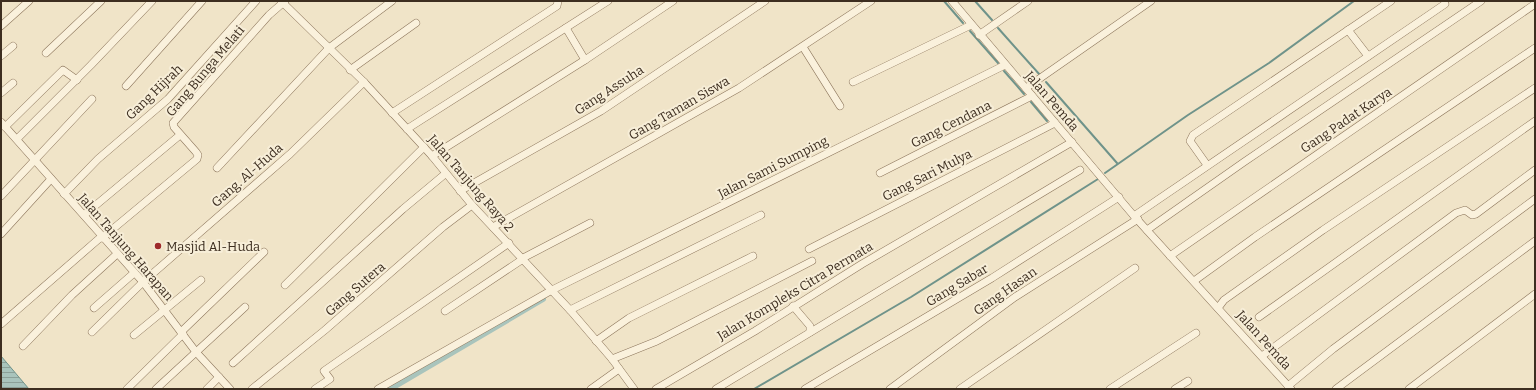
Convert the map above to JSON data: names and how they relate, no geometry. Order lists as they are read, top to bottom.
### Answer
{
  "streets": {
    "street": [
      "Gang Bunga Melati",
      "Gang Assuha",
      "Gang Hijrah",
      "Jalan Pemda",
      "Gang Taman Siswa",
      "Gang Padat Karya",
      "Gang Cendana",
      "Jalan Sami Sumping",
      "Gang. Al-Huda",
      "Gang Sari Mulya",
      "Jalan Tanjung Raya 2",
      "Jalan Tanjung Harapan",
      "Gang Sabar",
      "Gang Sutera",
      "Jalan Kompleks Citra Permata",
      "Gang Hasan"
    ]
  },
  "crossings": [
    ["Gang Bunga Melati", "Jalan Tanjung Raya 2"],
    ["Gang Bunga Melati", "Jalan Tanjung Harapan"],
    ["Gang Assuha", "Jalan Tanjung Raya 2"],
    ["Gang Hijrah", "Jalan Tanjung Harapan"],
    ["Jalan Pemda", "Gang Padat Karya"],
    ["Jalan Pemda", "Gang Cendana"],
    ["Jalan Pemda", "Jalan Sami Sumping"],
    ["Jalan Pemda", "Gang Sari Mulya"],
    ["Jalan Pemda", "Gang Sabar"],
    ["Jalan Pemda", "Jalan Kompleks Citra Permata"],
    ["Jalan Pemda", "Gang Hasan"],
    ["Gang Taman Siswa", "Jalan Tanjung Raya 2"],
    ["Jalan Sami Sumping", "Jalan Tanjung Raya 2"],
    ["Gang. Al-Huda", "Jalan Tanjung Raya 2"],
    ["Gang. Al-Huda", "Jalan Tanjung Harapan"],
    ["Jalan Tanjung Raya 2", "Gang Sutera"]
  ],
  "places": ["Masjid Al-Huda"]
}
